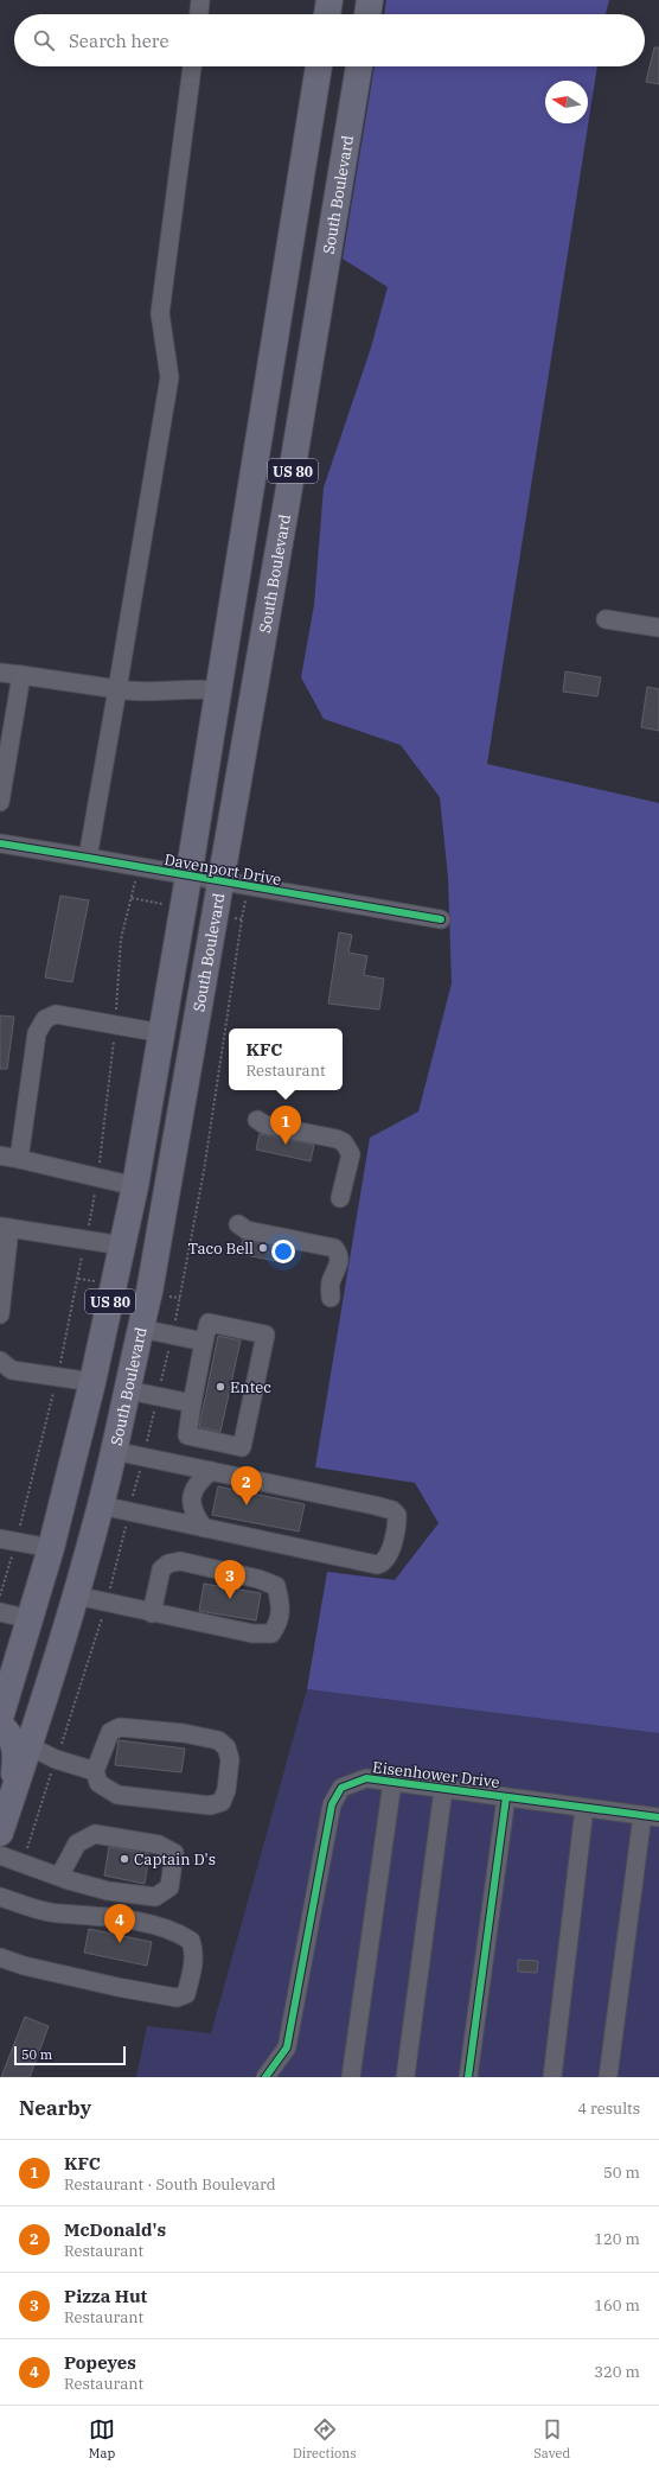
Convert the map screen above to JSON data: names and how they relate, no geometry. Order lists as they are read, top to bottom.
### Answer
{
  "streets": {
    "highway": ["South Boulevard", "US 80"],
    "street": ["Davenport Drive", "Eisenhower Drive"]
  },
  "crossings": [
    ["South Boulevard", "Davenport Drive"]
  ],
  "places": ["Taco Bell", "Entec", "Captain D's"],
  "scale_bar": "50 m",
  "north": "left",
  "page": {
    "search": "Search here",
    "popup": ["KFC", "Restaurant"],
    "pins": [
      "1",
      "2",
      "3",
      "4"
    ],
    "scale": "50 m",
    "heading": ["Nearby", "4 results"],
    "list": [
      {
        "mark": "1",
        "name": "KFC",
        "note": "Restaurant · South Boulevard",
        "value": "50 m"
      },
      {
        "mark": "2",
        "name": "McDonald's",
        "note": "Restaurant",
        "value": "120 m"
      },
      {
        "mark": "3",
        "name": "Pizza Hut",
        "note": "Restaurant",
        "value": "160 m"
      },
      {
        "mark": "4",
        "name": "Popeyes",
        "note": "Restaurant",
        "value": "320 m"
      }
    ],
    "nav": ["Map", "Directions", "Saved"]
  }
}
